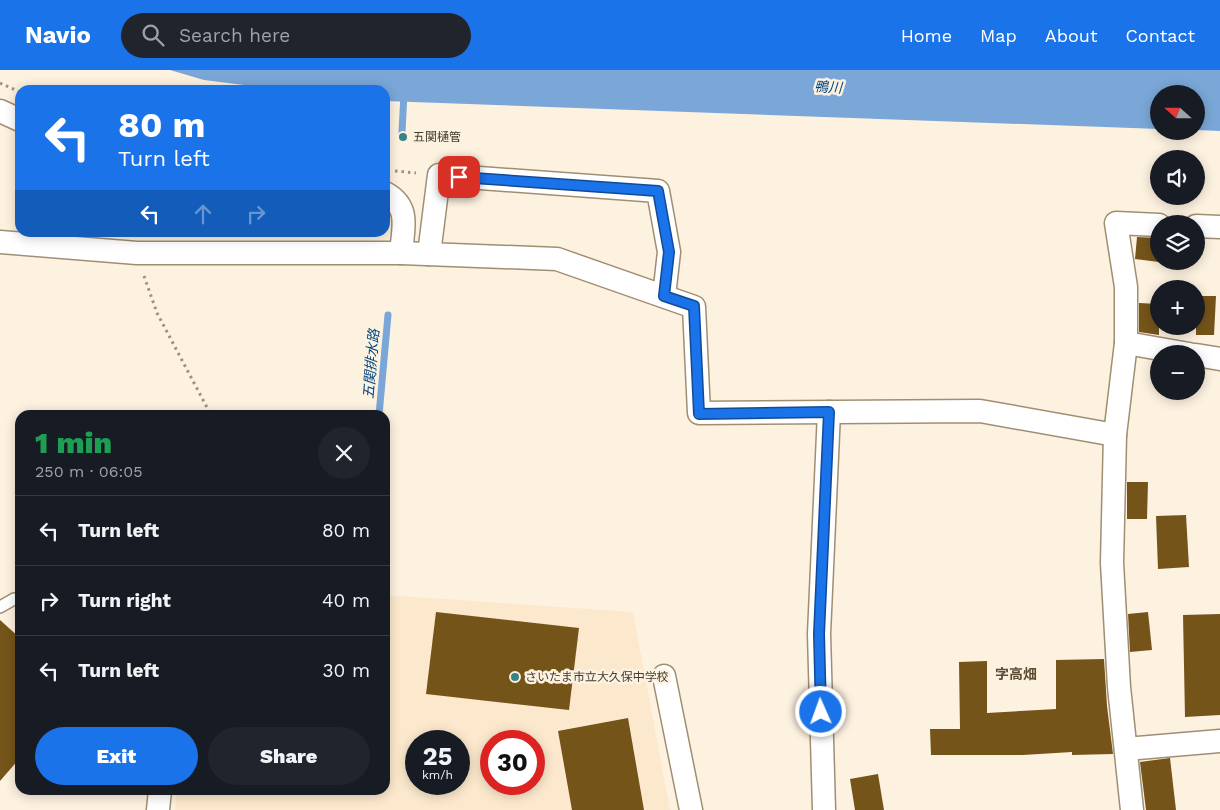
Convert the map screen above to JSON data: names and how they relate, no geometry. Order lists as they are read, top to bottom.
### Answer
{
  "districts": ["字高畑"],
  "water": ["鴨川", "五関排水路"],
  "places": ["五関樋管", "さいたま市立大久保中学校"],
  "north": "left",
  "page": {
    "header": "Navio",
    "search": "Search here",
    "nav": [
      "Home",
      "Map",
      "About",
      "Contact"
    ],
    "map_buttons": ["+", "−"],
    "turn": ["80 m", "Turn left"],
    "heading": ["1 min", "250 m · 06:05"],
    "list": [
      {
        "name": "Turn left",
        "value": "80 m"
      },
      {
        "name": "Turn right",
        "value": "40 m"
      },
      {
        "name": "Turn left",
        "value": "30 m"
      }
    ],
    "buttons": ["Exit", "Share"],
    "speed": "25 km/h",
    "limit": "30"
  }
}
